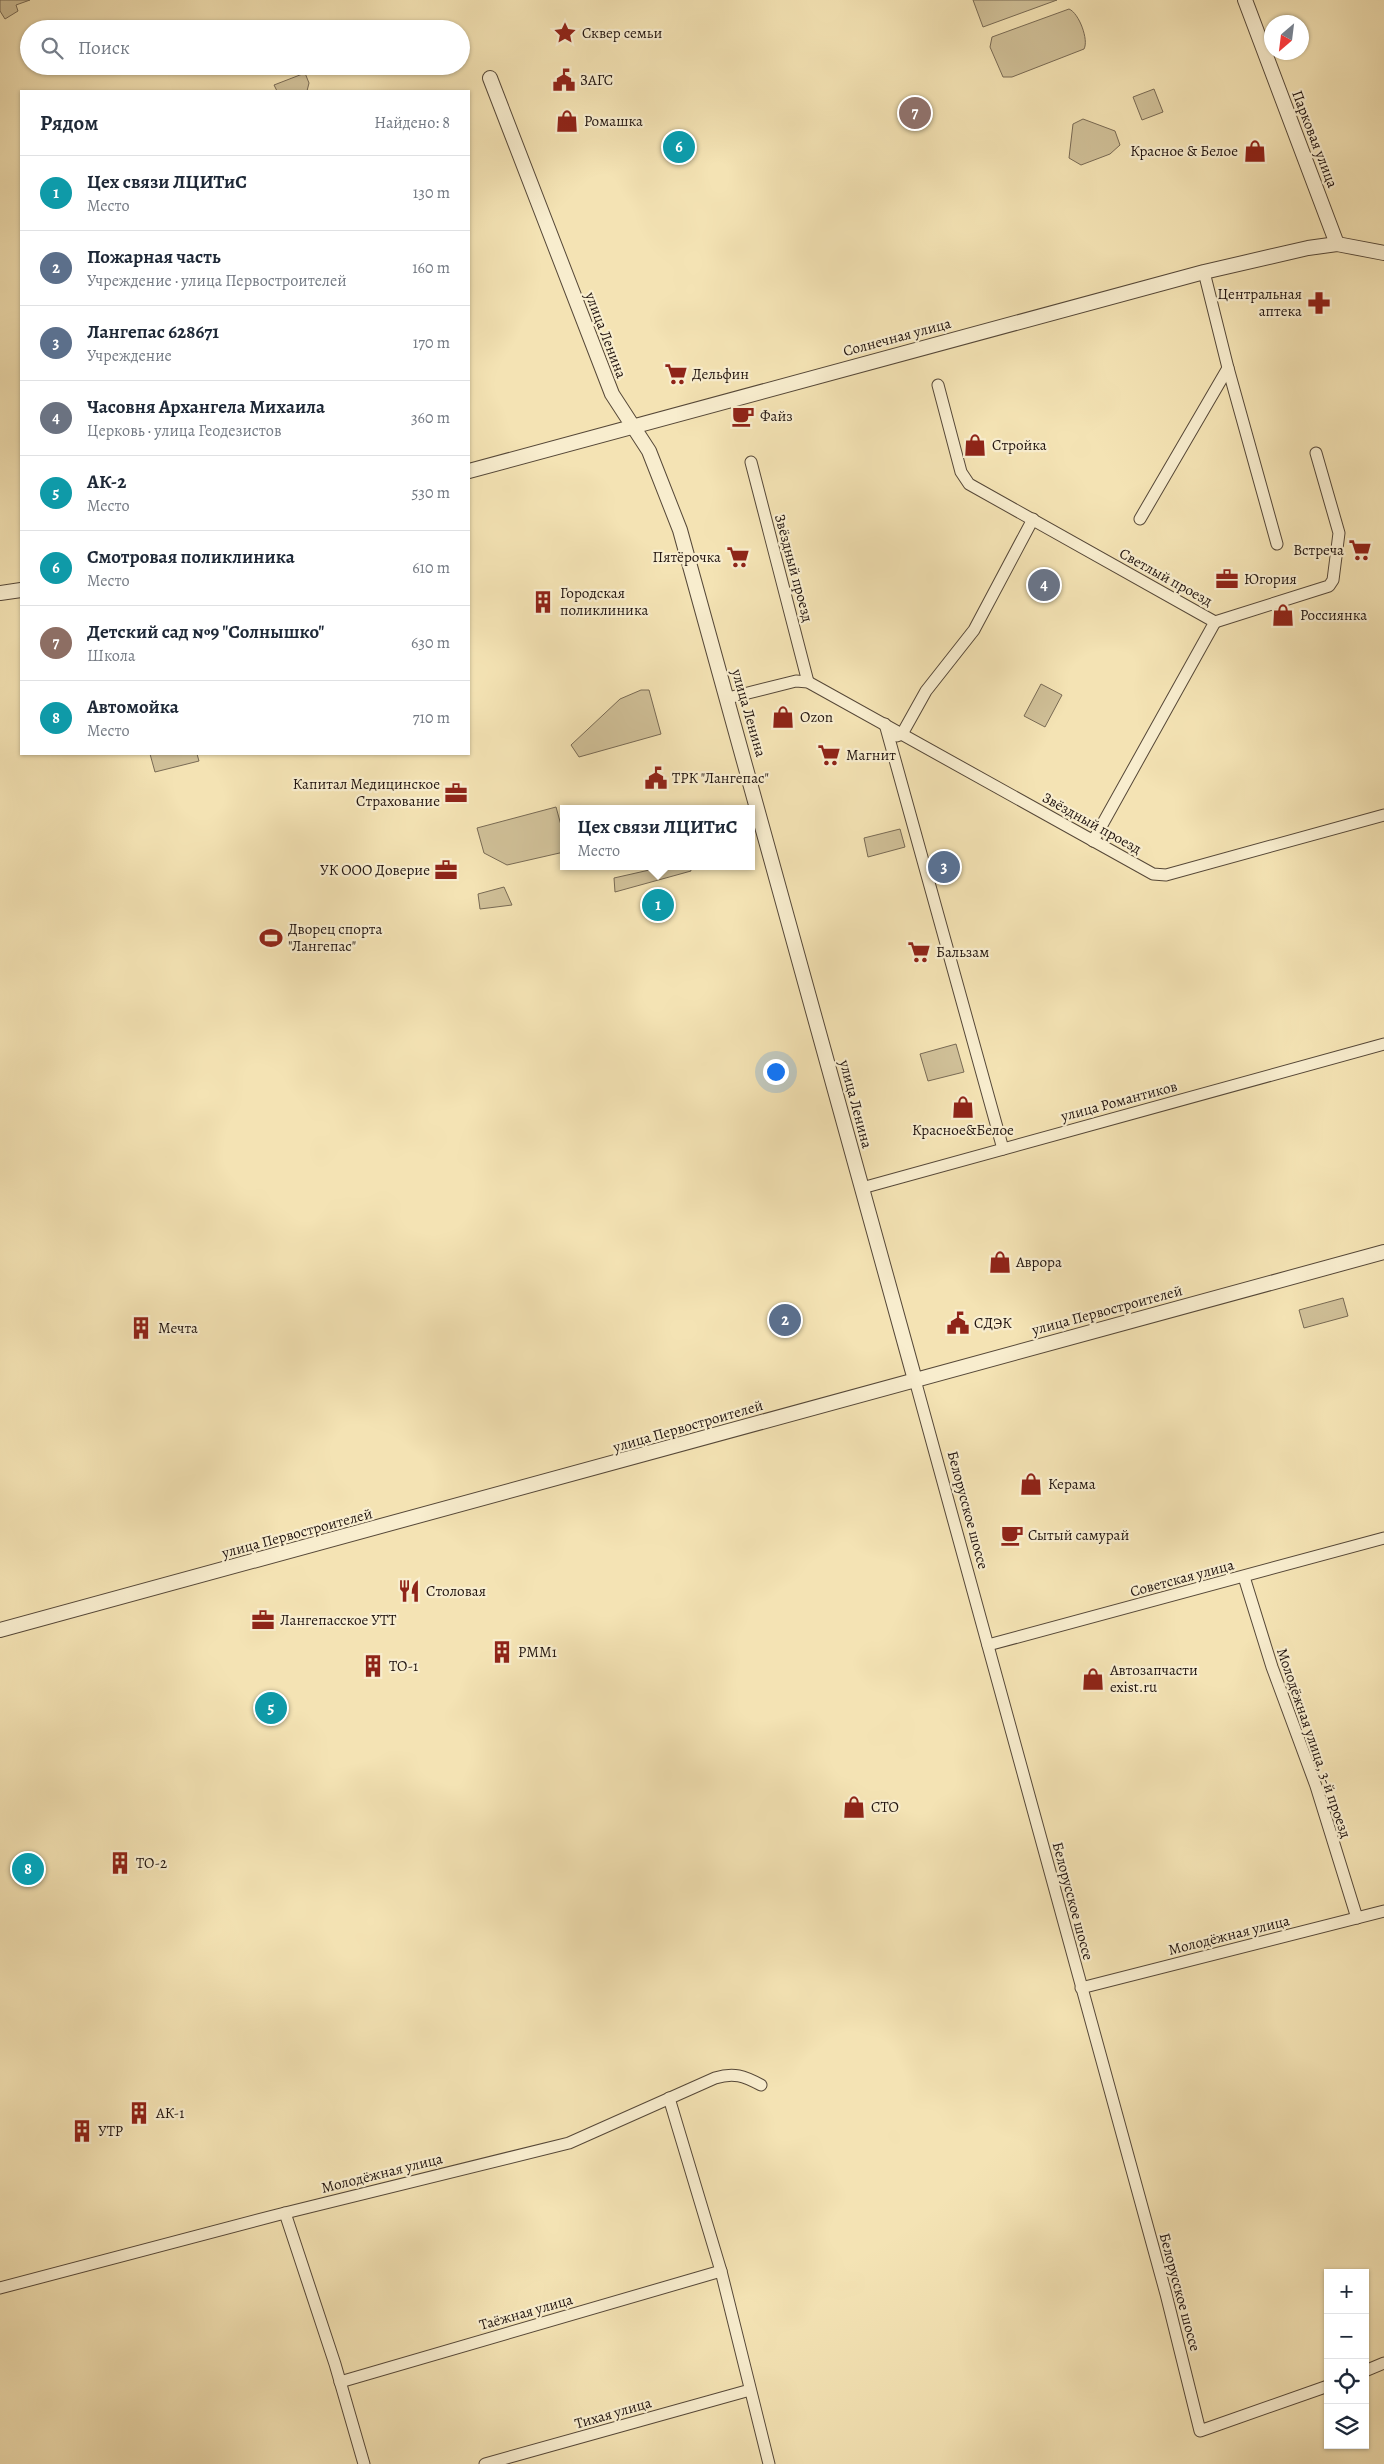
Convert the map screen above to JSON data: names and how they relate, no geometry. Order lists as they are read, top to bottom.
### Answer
{
  "streets": {
    "street": [
      "Парковая улица",
      "улица Ленина",
      "Солнечная улица",
      "Звёздный проезд",
      "Светлый проезд",
      "улица Романтиков",
      "улица Первостроителей",
      "Белорусское шоссе",
      "Советская улица",
      "Молодёжная улица, 3-й проезд",
      "Молодёжная улица",
      "Таёжная улица",
      "Тихая улица"
    ]
  },
  "crossings": [
    ["Парковая улица", "Солнечная улица"],
    ["улица Ленина", "Солнечная улица"],
    ["улица Ленина", "улица Романтиков"],
    ["улица Ленина", "улица Первостроителей"],
    ["улица Ленина", "Белорусское шоссе"],
    ["улица Первостроителей", "Белорусское шоссе"],
    ["Белорусское шоссе", "Советская улица"],
    ["Белорусское шоссе", "Молодёжная улица"],
    ["Советская улица", "Молодёжная улица, 3-й проезд"],
    ["Молодёжная улица, 3-й проезд", "Молодёжная улица"]
  ],
  "places": {
    "place": ["Сквер семьи"],
    "public building": ["ЗАГС", "ТРК \"Лангепас\"", "СДЭК"],
    "shop": [
      "Ромашка",
      "Красное & Белое",
      "Стройка",
      "Россиянка",
      "Ozon",
      "Красное&Белое",
      "Аврора",
      "Керама",
      "Автозапчасти exist.ru",
      "СТО"
    ],
    "pharmacy": ["Центральная аптека"],
    "supermarket": [
      "Дельфин",
      "Встреча",
      "Пятёрочка",
      "Магнит",
      "Бальзам"
    ],
    "cafe": ["Файз", "Сытый самурай"],
    "office": [
      "Югория",
      "Капитал Медицинское Страхование",
      "УК ООО Доверие",
      "Лангепасское УТТ"
    ],
    "building": [
      "Городская поликлиника",
      "Мечта",
      "РММ1",
      "ТО-1",
      "ТО-2",
      "АК-1",
      "УТР"
    ],
    "sports": ["Дворец спорта \"Лангепас\""],
    "restaurant": ["Столовая"]
  },
  "north": "bottom left",
  "page": {
    "search": "Поиск",
    "heading": ["Рядом", "Найдено: 8"],
    "pins": [
      "7",
      "6",
      "4",
      "3",
      "1",
      "2",
      "5",
      "8"
    ],
    "list": [
      {
        "mark": "1",
        "name": "Цех связи ЛЦИТиС",
        "note": "Место",
        "value": "130 m"
      },
      {
        "mark": "2",
        "name": "Пожарная часть",
        "note": "Учреждение · улица Первостроителей",
        "value": "160 m"
      },
      {
        "mark": "3",
        "name": "Лангепас 628671",
        "note": "Учреждение",
        "value": "170 m"
      },
      {
        "mark": "4",
        "name": "Часовня Архангела Михаила",
        "note": "Церковь · улица Геодезистов",
        "value": "360 m"
      },
      {
        "mark": "5",
        "name": "АК-2",
        "note": "Место",
        "value": "530 m"
      },
      {
        "mark": "6",
        "name": "Смотровая поликлиника",
        "note": "Место",
        "value": "610 m"
      },
      {
        "mark": "7",
        "name": "Детский сад №9 \"Солнышко\"",
        "note": "Школа",
        "value": "630 m"
      },
      {
        "mark": "8",
        "name": "Автомойка",
        "note": "Место",
        "value": "710 m"
      }
    ],
    "popup": ["Цех связи ЛЦИТиС", "Место"],
    "map_buttons": ["+", "−"]
  }
}
